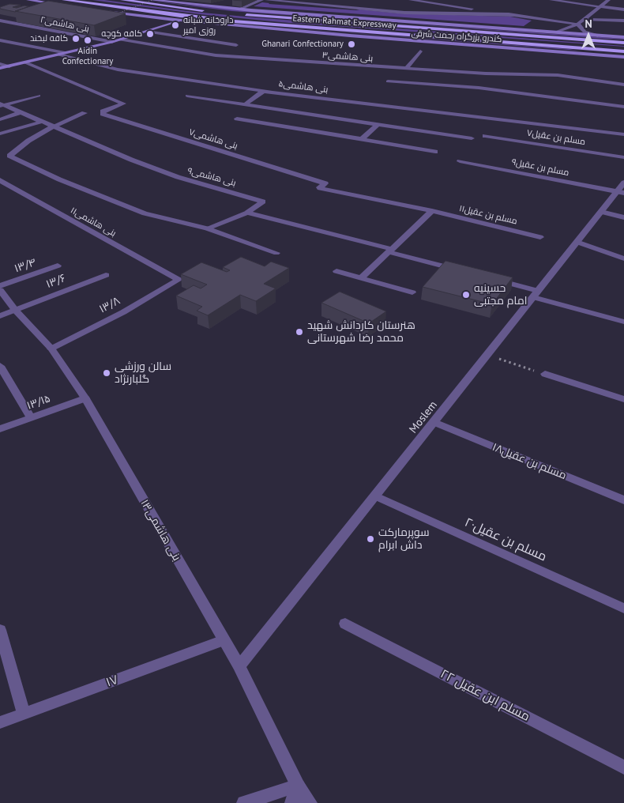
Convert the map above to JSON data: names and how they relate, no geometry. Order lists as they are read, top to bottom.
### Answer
{
  "streets": {
    "highway": ["Eastern Rahmat Expressway"],
    "main road": ["کندرو بزرگراه رحمت شرقی"],
    "street": [
      "۲بنی هاشمی",
      "بنی هاشمی۳",
      "بنی هاشمی۵",
      "مسلم بن عقیل۷",
      "بنی هاشمی۷",
      "مسلم بن عقیل۹",
      "بنی هاشمی۹",
      "مسلم بن عقیل۱۱",
      "بنی هاشمی۱۱",
      "۱۳/۴",
      "۱۳/۶",
      "۱۳/۸",
      "۱۳/۱۵",
      "Moslem",
      "مسلم بن عقیل۱۸",
      "بنی هاشمی۱۳",
      "مسلم بن عقیل۲۰",
      "۱۷",
      "مسلم ابن عقیل ۲۲"
    ]
  },
  "crossings": [
    ["بنی هاشمی۷", "مسلم بن عقیل۱۱"],
    ["مسلم بن عقیل۹", "Moslem"],
    ["بنی هاشمی۱۱", "۱۳/۸"],
    ["۱۳/۶", "بنی هاشمی۱۳"],
    ["۱۳/۸", "بنی هاشمی۱۳"],
    ["۱۳/۱۵", "بنی هاشمی۱۳"],
    ["Moslem", "مسلم بن عقیل۱۸"],
    ["Moslem", "بنی هاشمی۱۳"],
    ["Moslem", "مسلم بن عقیل۲۰"],
    ["بنی هاشمی۱۳", "۱۷"]
  ],
  "places": [
    "داروخانه شبانه روزی امیر",
    "کافه کوچه",
    "کافه لبخند",
    "Aidin Confectionary",
    "Ghanari Confectionary",
    "حسینیه امام مجتبی",
    "هنرستان کاردانش شهید محمد رضا شهرستانی",
    "سالن ورزشی گلبارنژاد",
    "سوپرمارکت داش ابرام"
  ],
  "north": "top"
}
